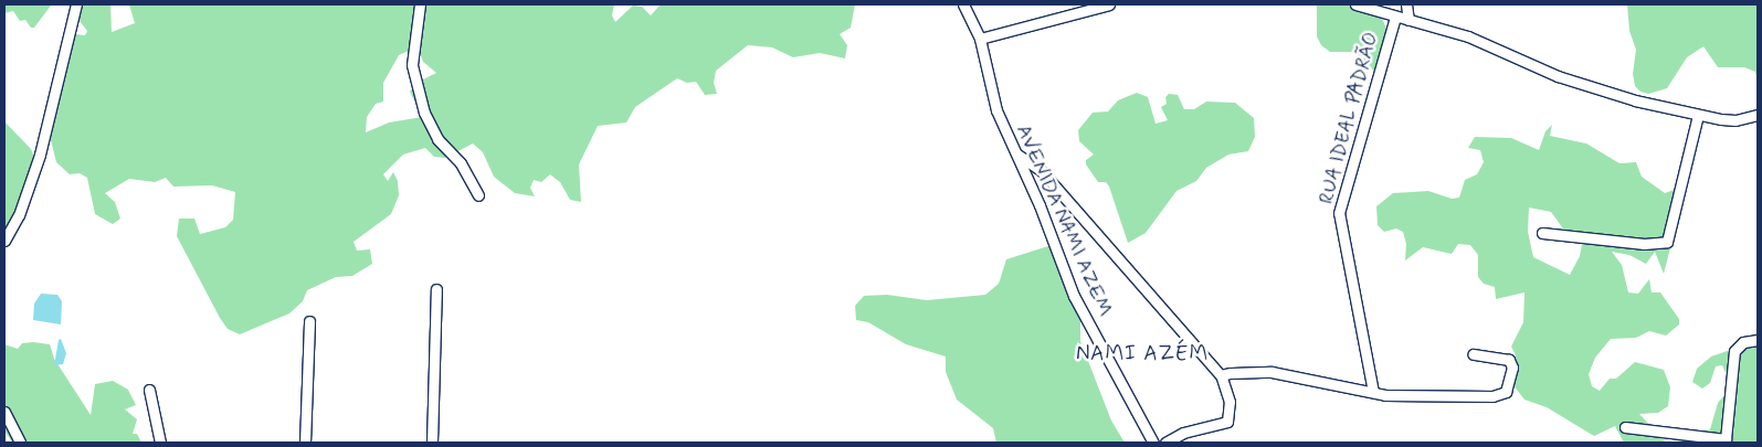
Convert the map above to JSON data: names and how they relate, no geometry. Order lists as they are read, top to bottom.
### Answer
{
  "streets": {
    "street": ["RUA IDEAL PADRÃO", "AVENIDA NAMI AZEM"]
  },
  "districts": ["NAMI AZÉM"]
}
